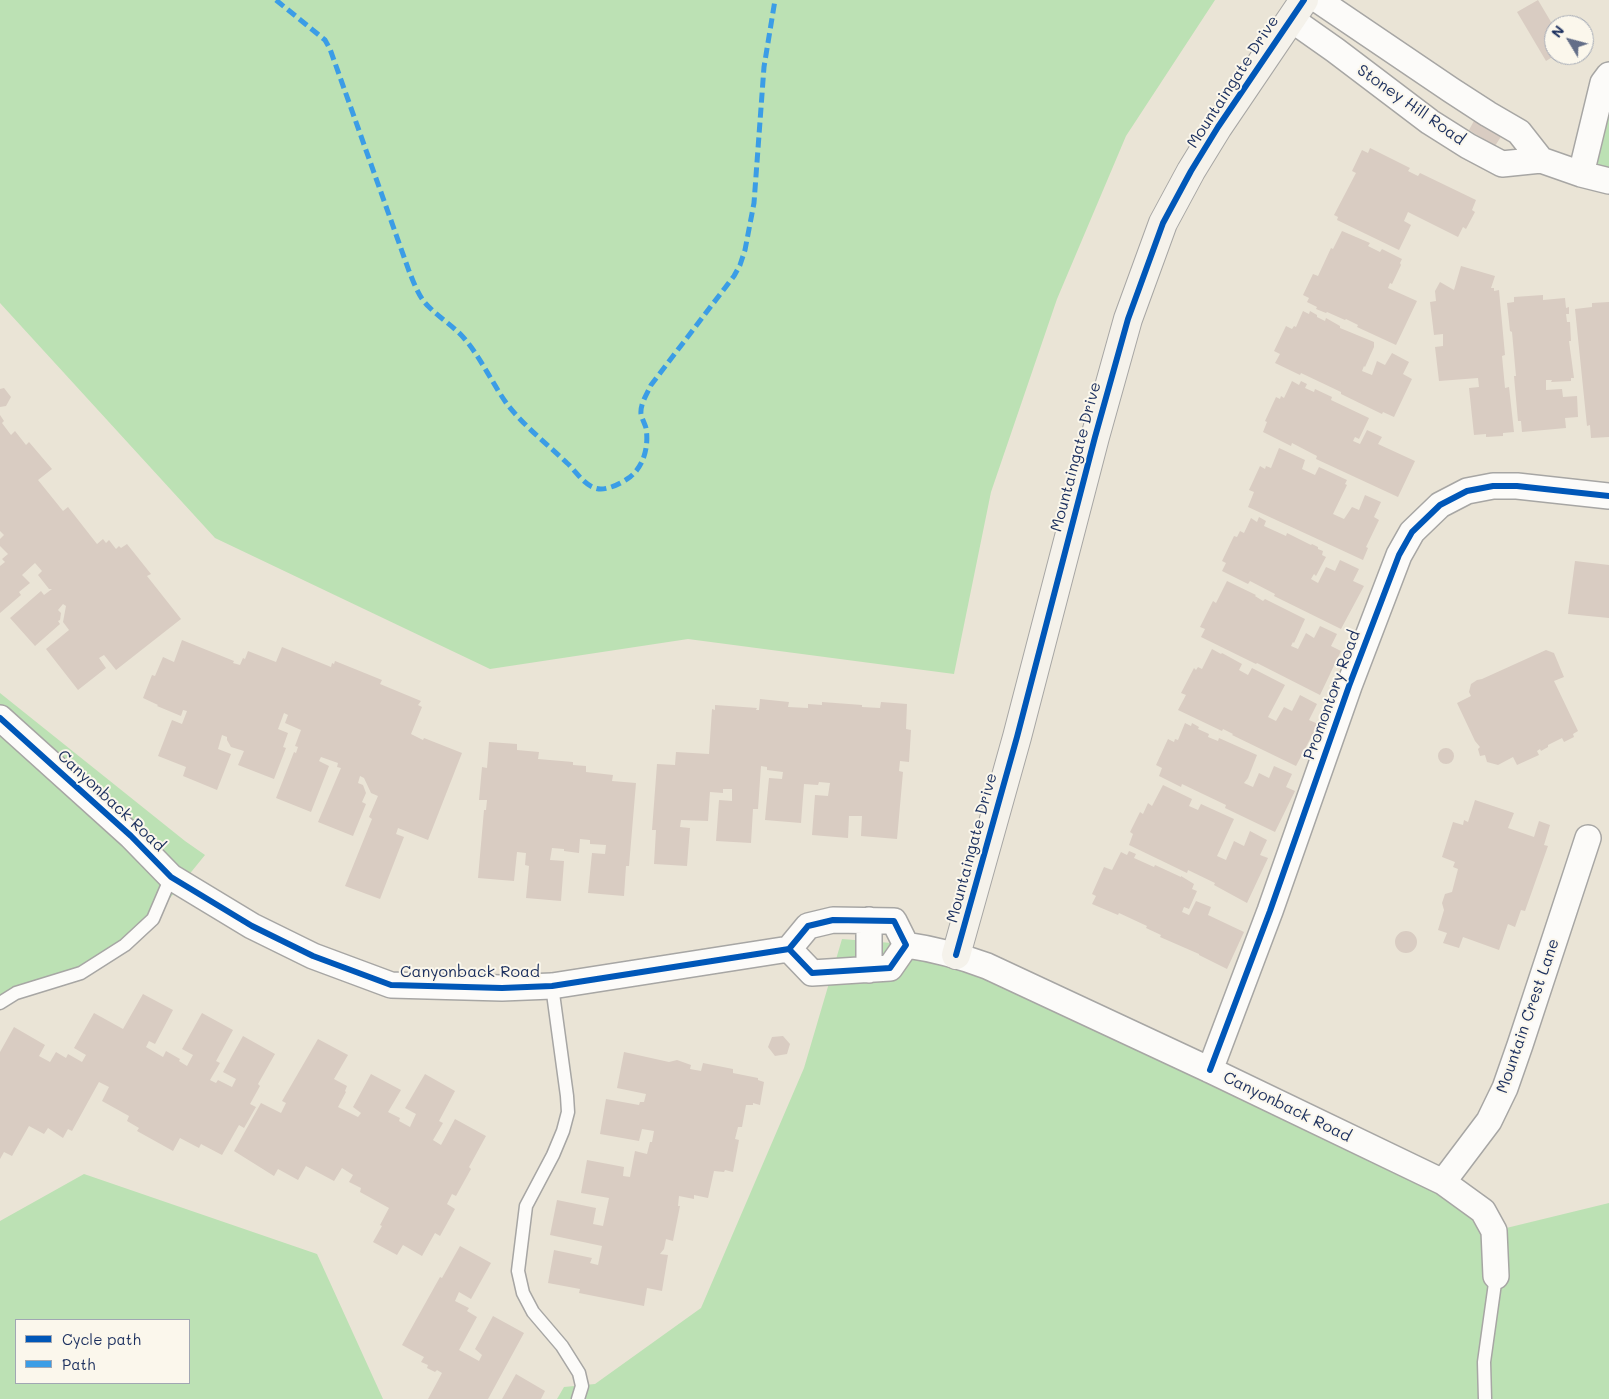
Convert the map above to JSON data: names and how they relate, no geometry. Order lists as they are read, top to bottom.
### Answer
{
  "streets": {
    "street": [
      "Mountaingate Drive",
      "Stoney Hill Road",
      "Promontory Road",
      "Canyonback Road",
      "Mountain Crest Lane"
    ]
  },
  "crossings": [
    ["Mountaingate Drive", "Stoney Hill Road"],
    ["Mountaingate Drive", "Canyonback Road"],
    ["Promontory Road", "Canyonback Road"],
    ["Canyonback Road", "Mountain Crest Lane"]
  ],
  "legend": ["Cycle path", "Path"],
  "north": "top left"
}
